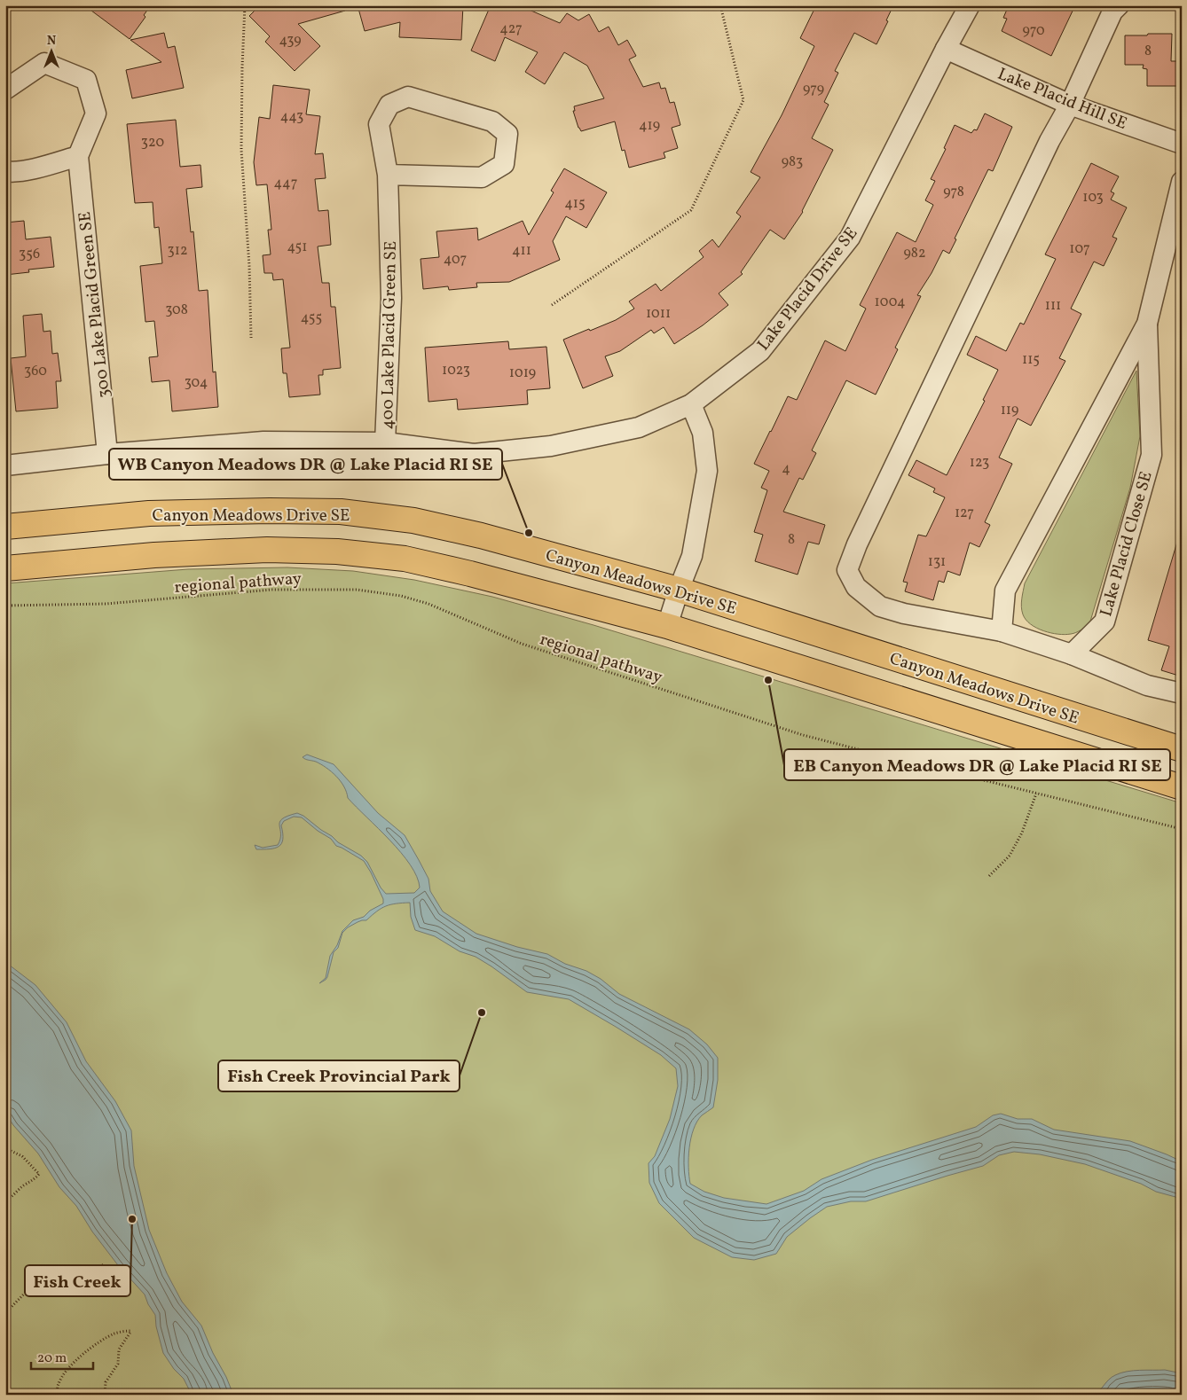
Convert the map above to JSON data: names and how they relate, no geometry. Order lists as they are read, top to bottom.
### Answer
{
  "streets": {
    "main road": ["Canyon Meadows Drive SE"],
    "street": [
      "Lake Placid Hill SE",
      "Lake Placid Drive SE",
      "300 Lake Placid Green SE",
      "400 Lake Placid Green SE",
      "Lake Placid Close SE"
    ],
    "path": ["regional pathway"]
  },
  "crossings": [
    ["Lake Placid Hill SE", "Lake Placid Drive SE"],
    ["Lake Placid Drive SE", "300 Lake Placid Green SE"],
    ["Lake Placid Drive SE", "400 Lake Placid Green SE"]
  ],
  "places": [
    "WB Canyon Meadows DR @ Lake Placid RI SE",
    "EB Canyon Meadows DR @ Lake Placid RI SE",
    "Fish Creek Provincial Park",
    "Fish Creek"
  ],
  "house_numbers": [
    "427",
    "970",
    "439",
    "8",
    "979",
    "443",
    "419",
    "320",
    "983",
    "447",
    "978",
    "103",
    "415",
    "451",
    "107",
    "312",
    "411",
    "982",
    "356",
    "407",
    "1004",
    "111",
    "308",
    "1011",
    "455",
    "115",
    "1023",
    "360",
    "1019",
    "304",
    "119",
    "123",
    "4",
    "127",
    "8",
    "131"
  ],
  "scale_bar": "20 m",
  "north": "top"
}
